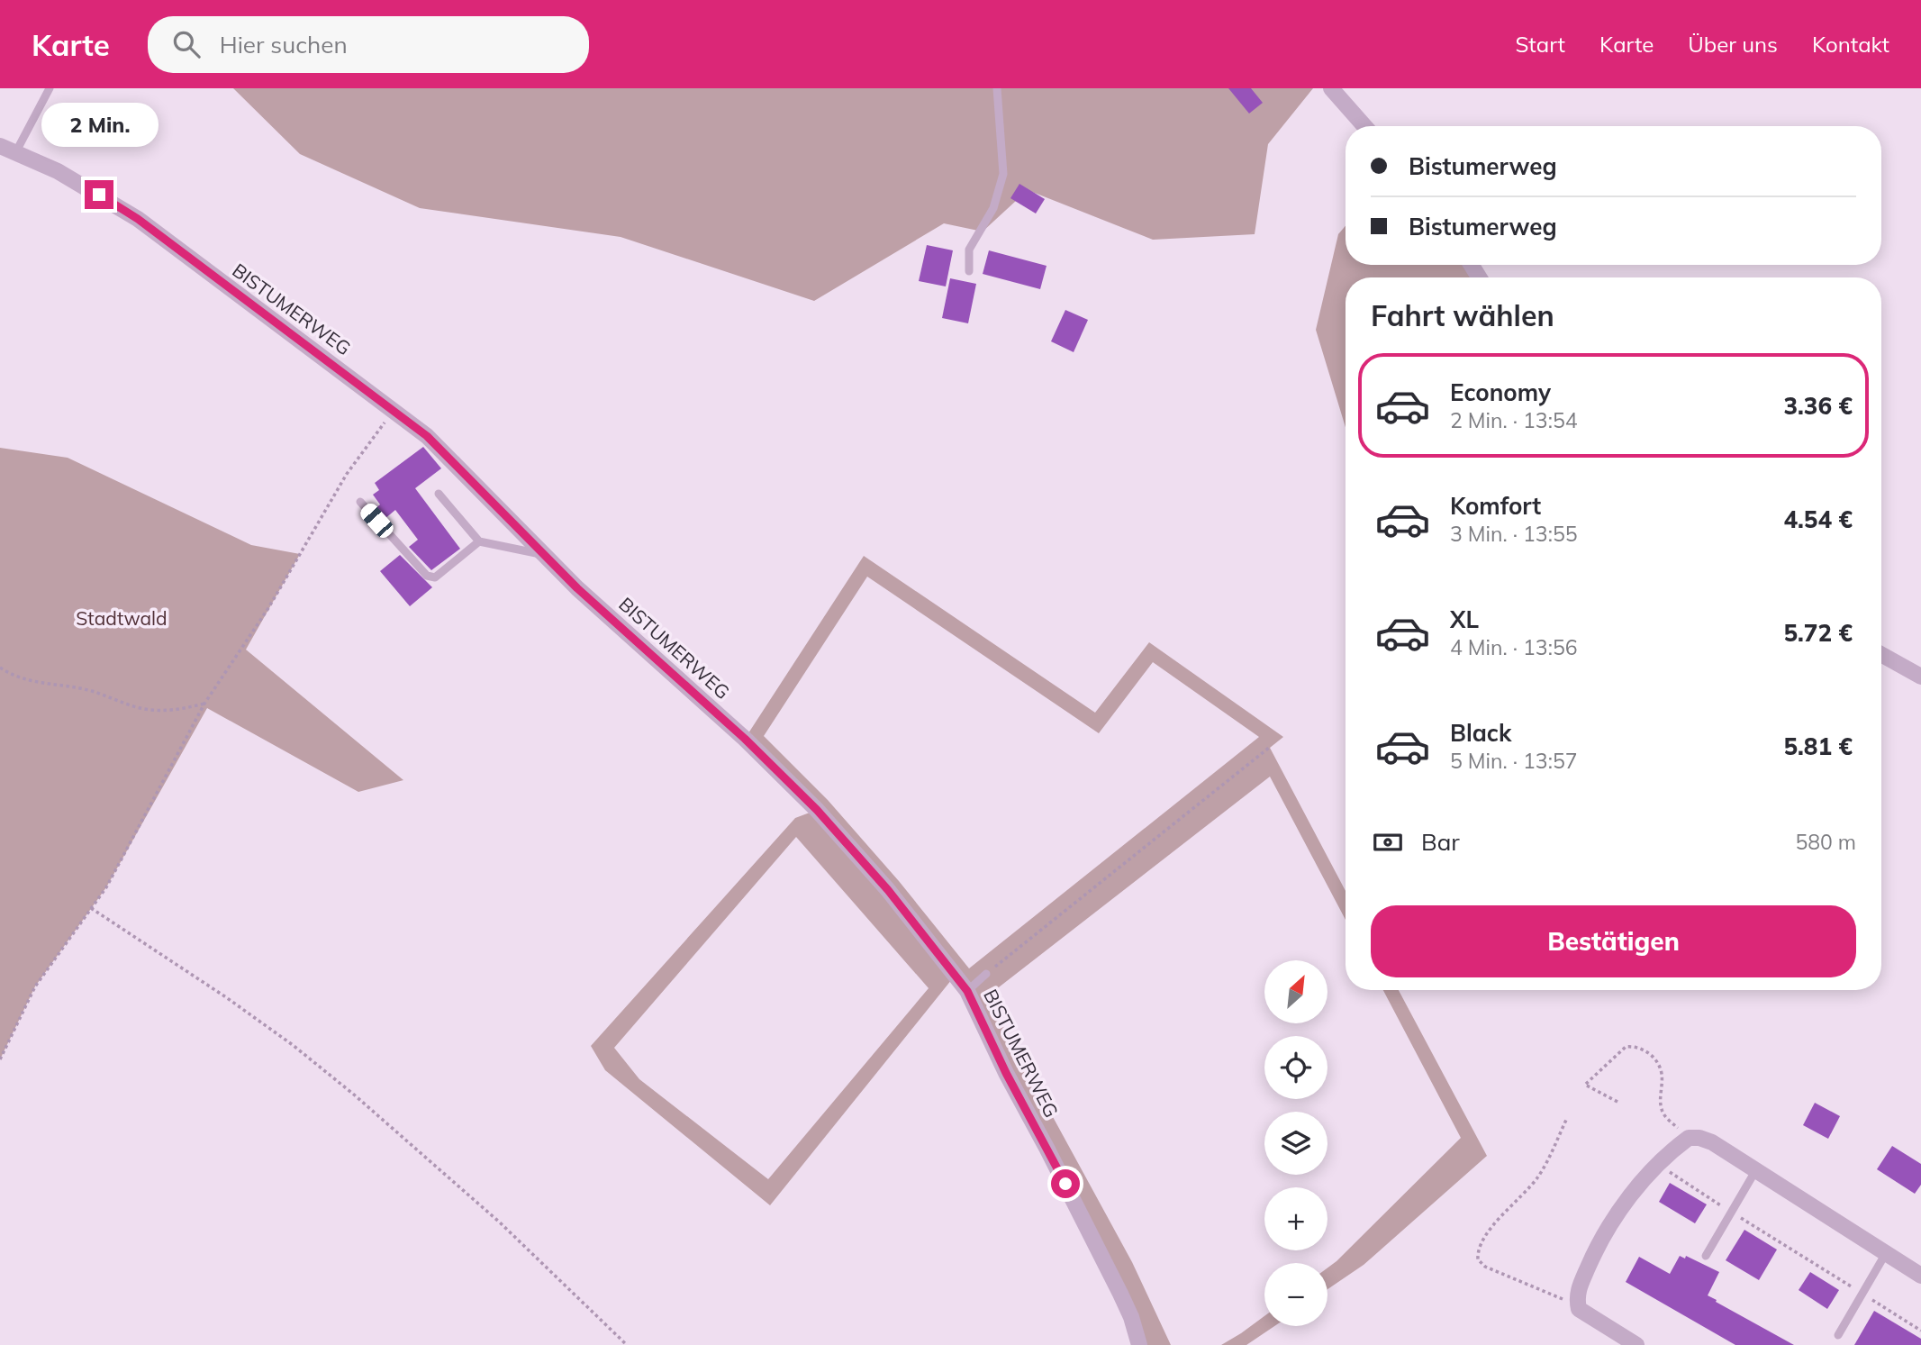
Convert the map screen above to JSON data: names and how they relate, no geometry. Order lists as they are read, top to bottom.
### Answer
{
  "streets": {
    "street": ["BISTUMERWEG"]
  },
  "parks": ["Stadtwald"],
  "north": "top right",
  "page": {
    "header": "Karte",
    "search": "Hier suchen",
    "nav": [
      "Start",
      "Karte",
      "Über uns",
      "Kontakt"
    ],
    "bubble": "2 Min.",
    "banner": ["Bistumerweg", "Bistumerweg"],
    "heading": "Fahrt wählen",
    "list": [
      {
        "name": "Economy",
        "note": "2 Min. · 13:54",
        "value": "3.36 €"
      },
      {
        "name": "Komfort",
        "note": "3 Min. · 13:55",
        "value": "4.54 €"
      },
      {
        "name": "XL",
        "note": "4 Min. · 13:56",
        "value": "5.72 €"
      },
      {
        "name": "Black",
        "note": "5 Min. · 13:57",
        "value": "5.81 €"
      }
    ],
    "pay": ["Bar", "580 m"],
    "buttons": "Bestätigen",
    "map_buttons": ["+", "−"]
  }
}
